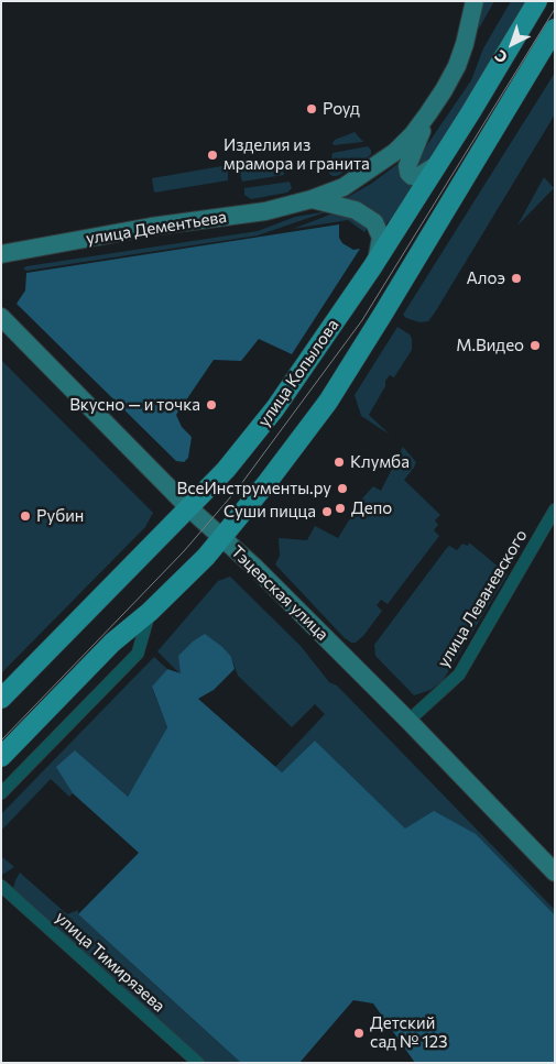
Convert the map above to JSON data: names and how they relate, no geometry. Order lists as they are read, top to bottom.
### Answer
{
  "streets": {
    "main road": ["улица Дементьева", "улица Копылова", "Тэцевская улица"],
    "street": ["улица Леваневского", "улица Тимирязева"]
  },
  "crossings": [
    ["улица Копылова", "Тэцевская улица"],
    ["Тэцевская улица", "улица Леваневского"]
  ],
  "places": [
    "Роуд",
    "Изделия из мрамора и гранита",
    "Алоэ",
    "М.Видео",
    "Вкусно — и точка",
    "Клумба",
    "ВсеИнструменты.ру",
    "Депо",
    "Суши пицца",
    "Рубин",
    "Детский сад № 123"
  ],
  "north": "bottom left"
}
